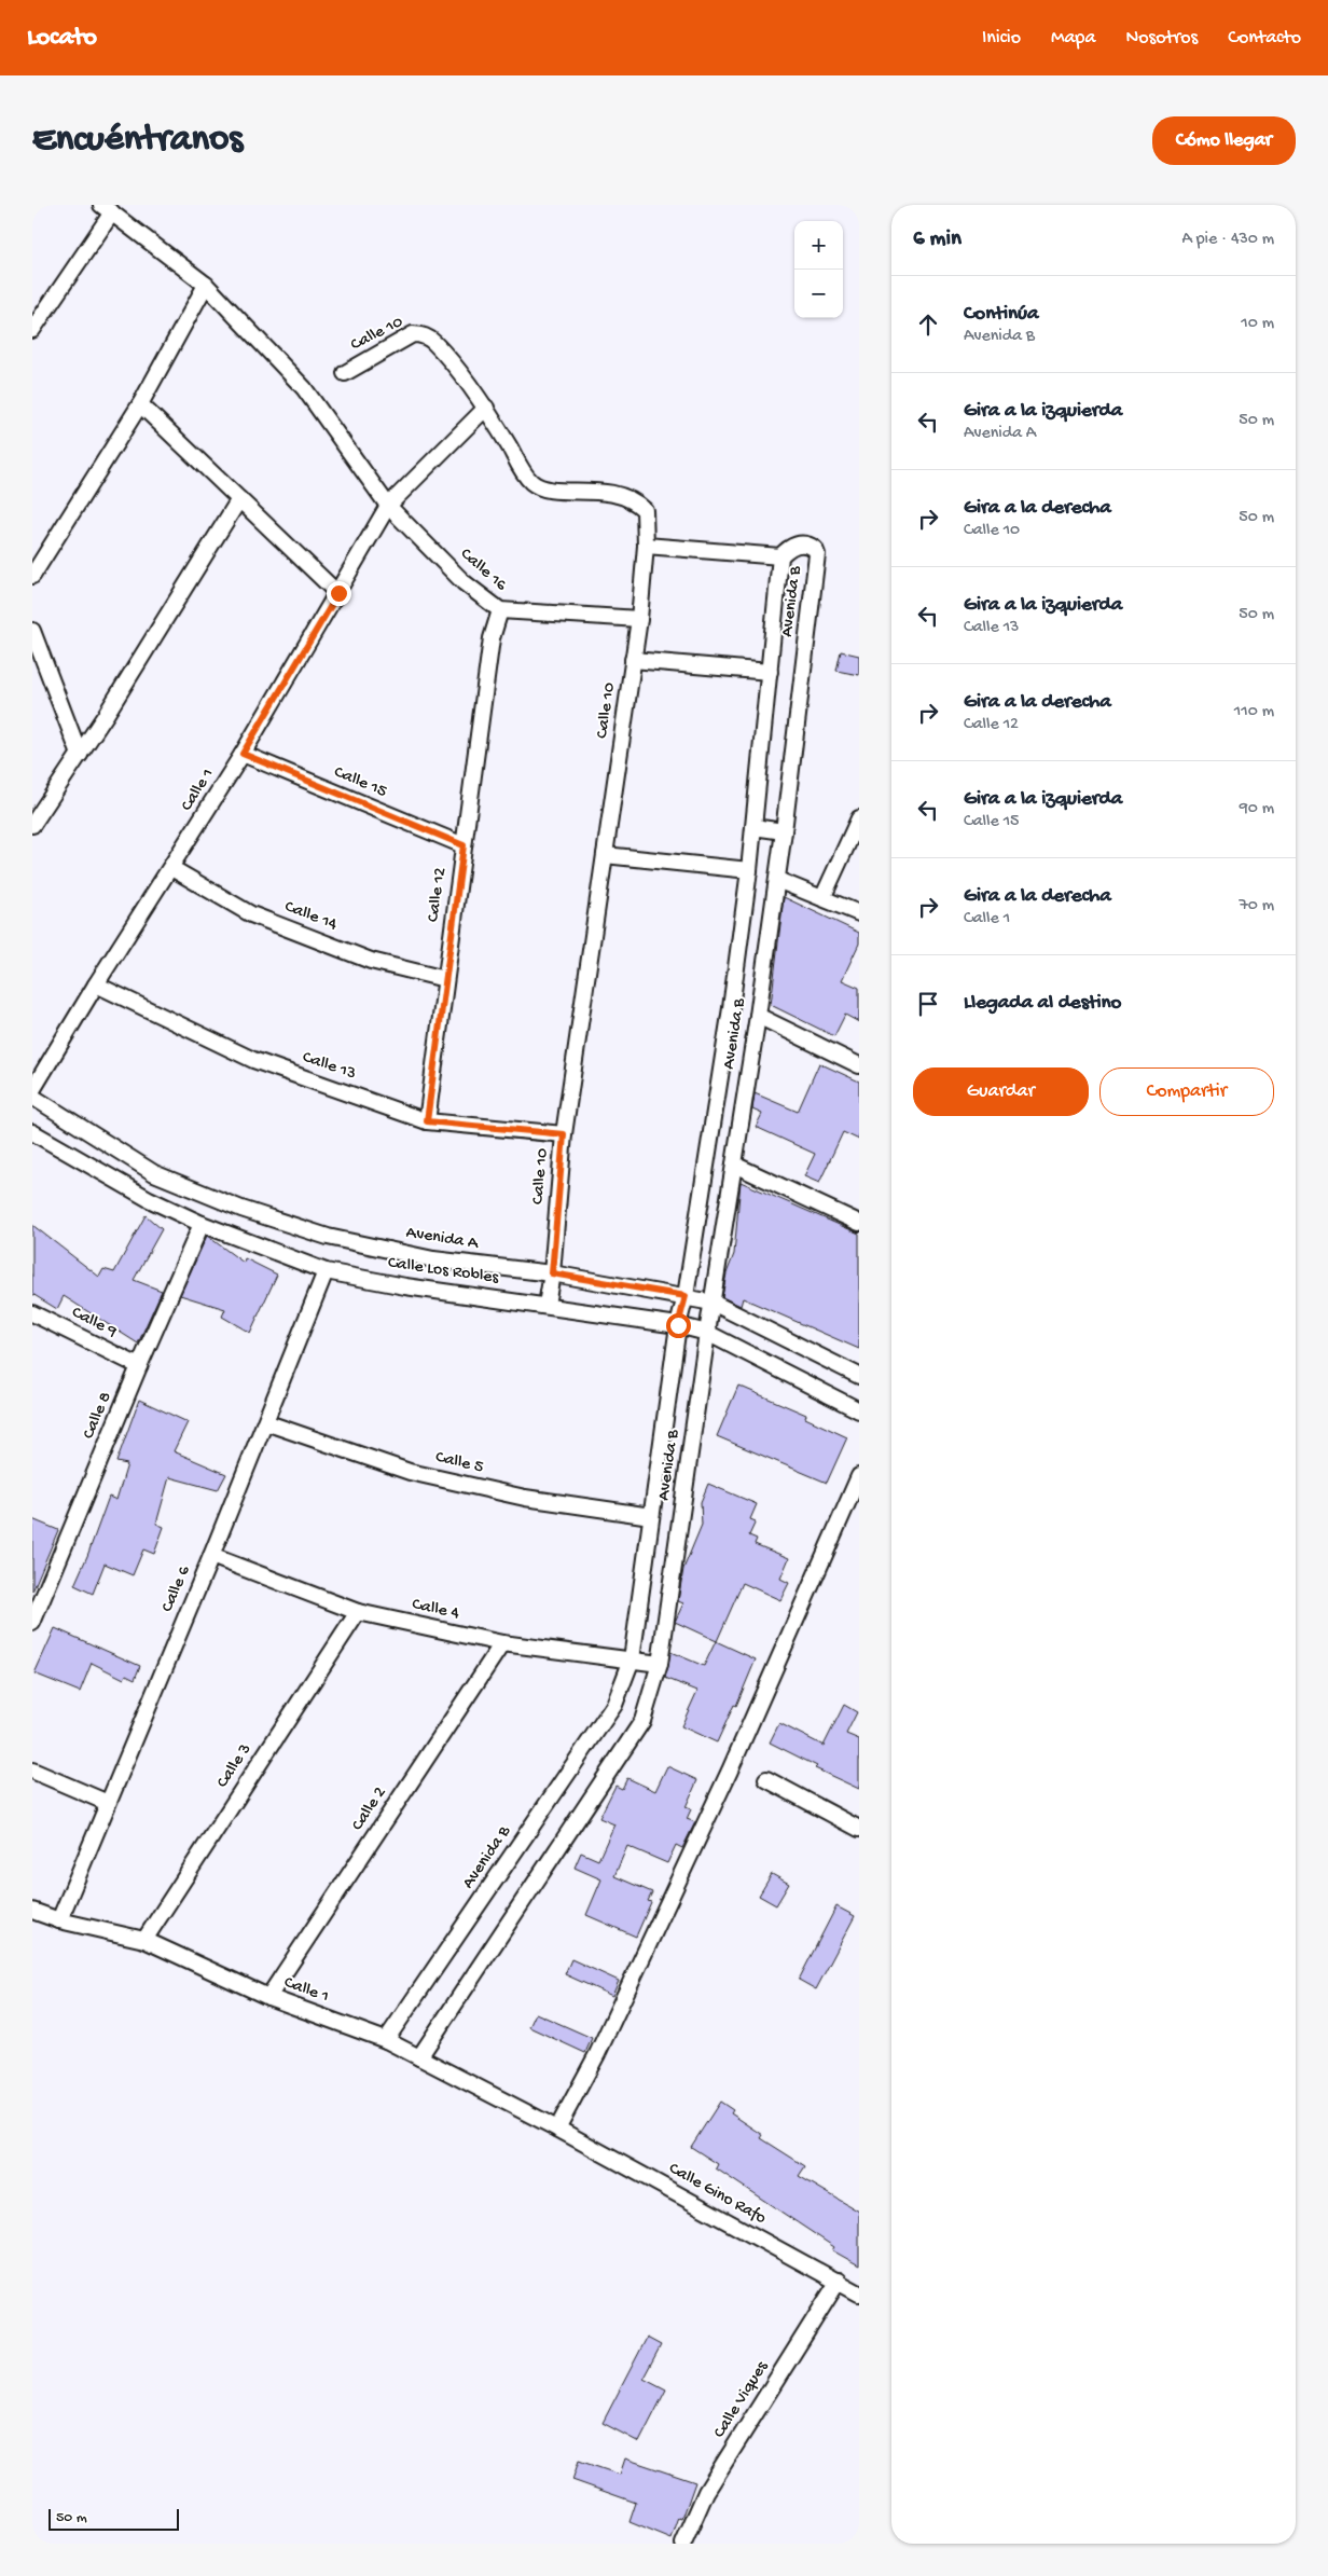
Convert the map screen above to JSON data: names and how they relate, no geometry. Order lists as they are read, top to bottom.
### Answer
{
  "streets": {
    "street": [
      "Calle 10",
      "Calle 16",
      "Avenida B",
      "Calle 15",
      "Calle 1",
      "Calle 12",
      "Calle 14",
      "Calle 13",
      "Avenida A",
      "Calle Los Robles",
      "Calle 9",
      "Calle 8",
      "Calle 5",
      "Calle 6",
      "Calle 4",
      "Calle 3",
      "Calle 2",
      "Calle Gino Rafo",
      "Calle Viques"
    ]
  },
  "crossings": [
    ["Calle 10", "Calle 16"],
    ["Calle 10", "Calle 1"],
    ["Calle 10", "Calle 13"],
    ["Calle 10", "Avenida A"],
    ["Calle 10", "Calle Los Robles"],
    ["Calle 16", "Calle 1"],
    ["Calle 16", "Calle 12"],
    ["Avenida B", "Calle 1"],
    ["Avenida B", "Avenida A"],
    ["Avenida B", "Calle Los Robles"],
    ["Avenida B", "Calle 5"],
    ["Avenida B", "Calle 4"],
    ["Calle 15", "Calle 1"],
    ["Calle 15", "Calle 12"],
    ["Calle 1", "Calle 14"],
    ["Calle 1", "Calle 13"],
    ["Calle 1", "Calle 6"],
    ["Calle 1", "Calle 3"],
    ["Calle 1", "Calle 2"],
    ["Calle 1", "Calle Gino Rafo"],
    ["Calle 12", "Calle 14"],
    ["Calle 12", "Calle 13"],
    ["Calle Los Robles", "Calle 8"],
    ["Calle Los Robles", "Calle 6"],
    ["Calle 9", "Calle 8"],
    ["Calle 5", "Calle 6"],
    ["Calle 6", "Calle 4"],
    ["Calle 4", "Calle 3"],
    ["Calle 4", "Calle 2"],
    ["Calle Gino Rafo", "Calle Viques"]
  ],
  "scale_bar": "50 m",
  "page": {
    "header": "Locato",
    "nav": [
      "Inicio",
      "Mapa",
      "Nosotros",
      "Contacto"
    ],
    "buttons": [
      "Cómo llegar",
      ["Guardar", "Compartir"]
    ],
    "title": "Encuéntranos",
    "heading": ["6 min", "A pie · 430 m"],
    "map_buttons": ["+", "−"],
    "list": [
      ["Continúa", "Avenida B", "10 m"],
      ["Gira a la izquierda", "Avenida A", "50 m"],
      ["Gira a la derecha", "Calle 10", "50 m"],
      ["Gira a la izquierda", "Calle 13", "50 m"],
      ["Gira a la derecha", "Calle 12", "110 m"],
      ["Gira a la izquierda", "Calle 15", "90 m"],
      ["Gira a la derecha", "Calle 1", "70 m"],
      "Llegada al destino"
    ],
    "scale": "50 m"
  }
}
